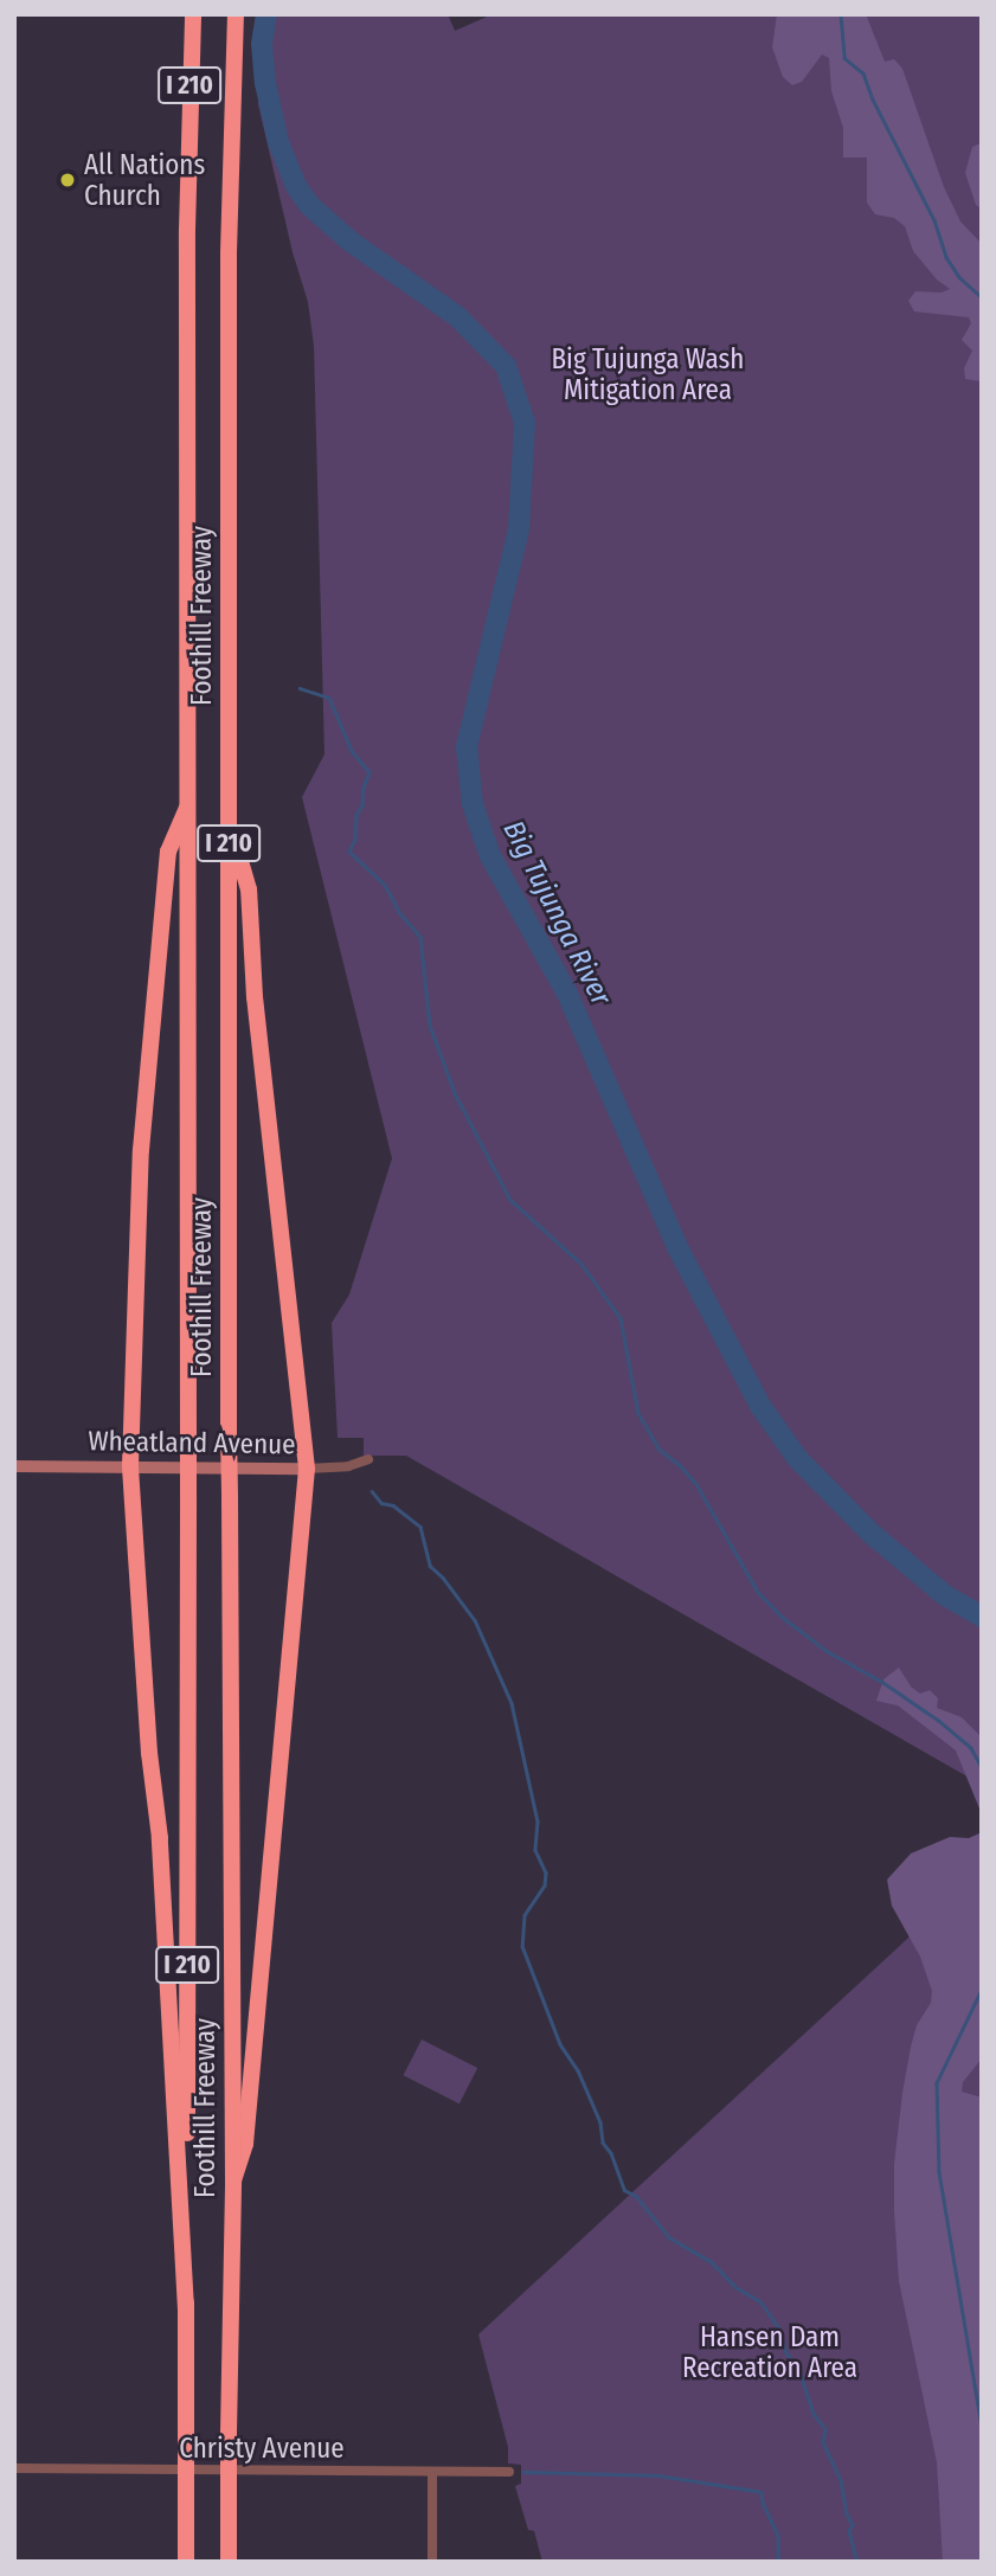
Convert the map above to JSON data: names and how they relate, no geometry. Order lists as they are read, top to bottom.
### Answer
{
  "streets": {
    "highway": ["I 210", "Foothill Freeway"],
    "street": ["Wheatland Avenue", "Christy Avenue"]
  },
  "water": ["Big Tujunga River"],
  "parks": ["Big Tujunga Wash Mitigation Area", "Hansen Dam Recreation Area"],
  "places": ["All Nations Church"]
}
